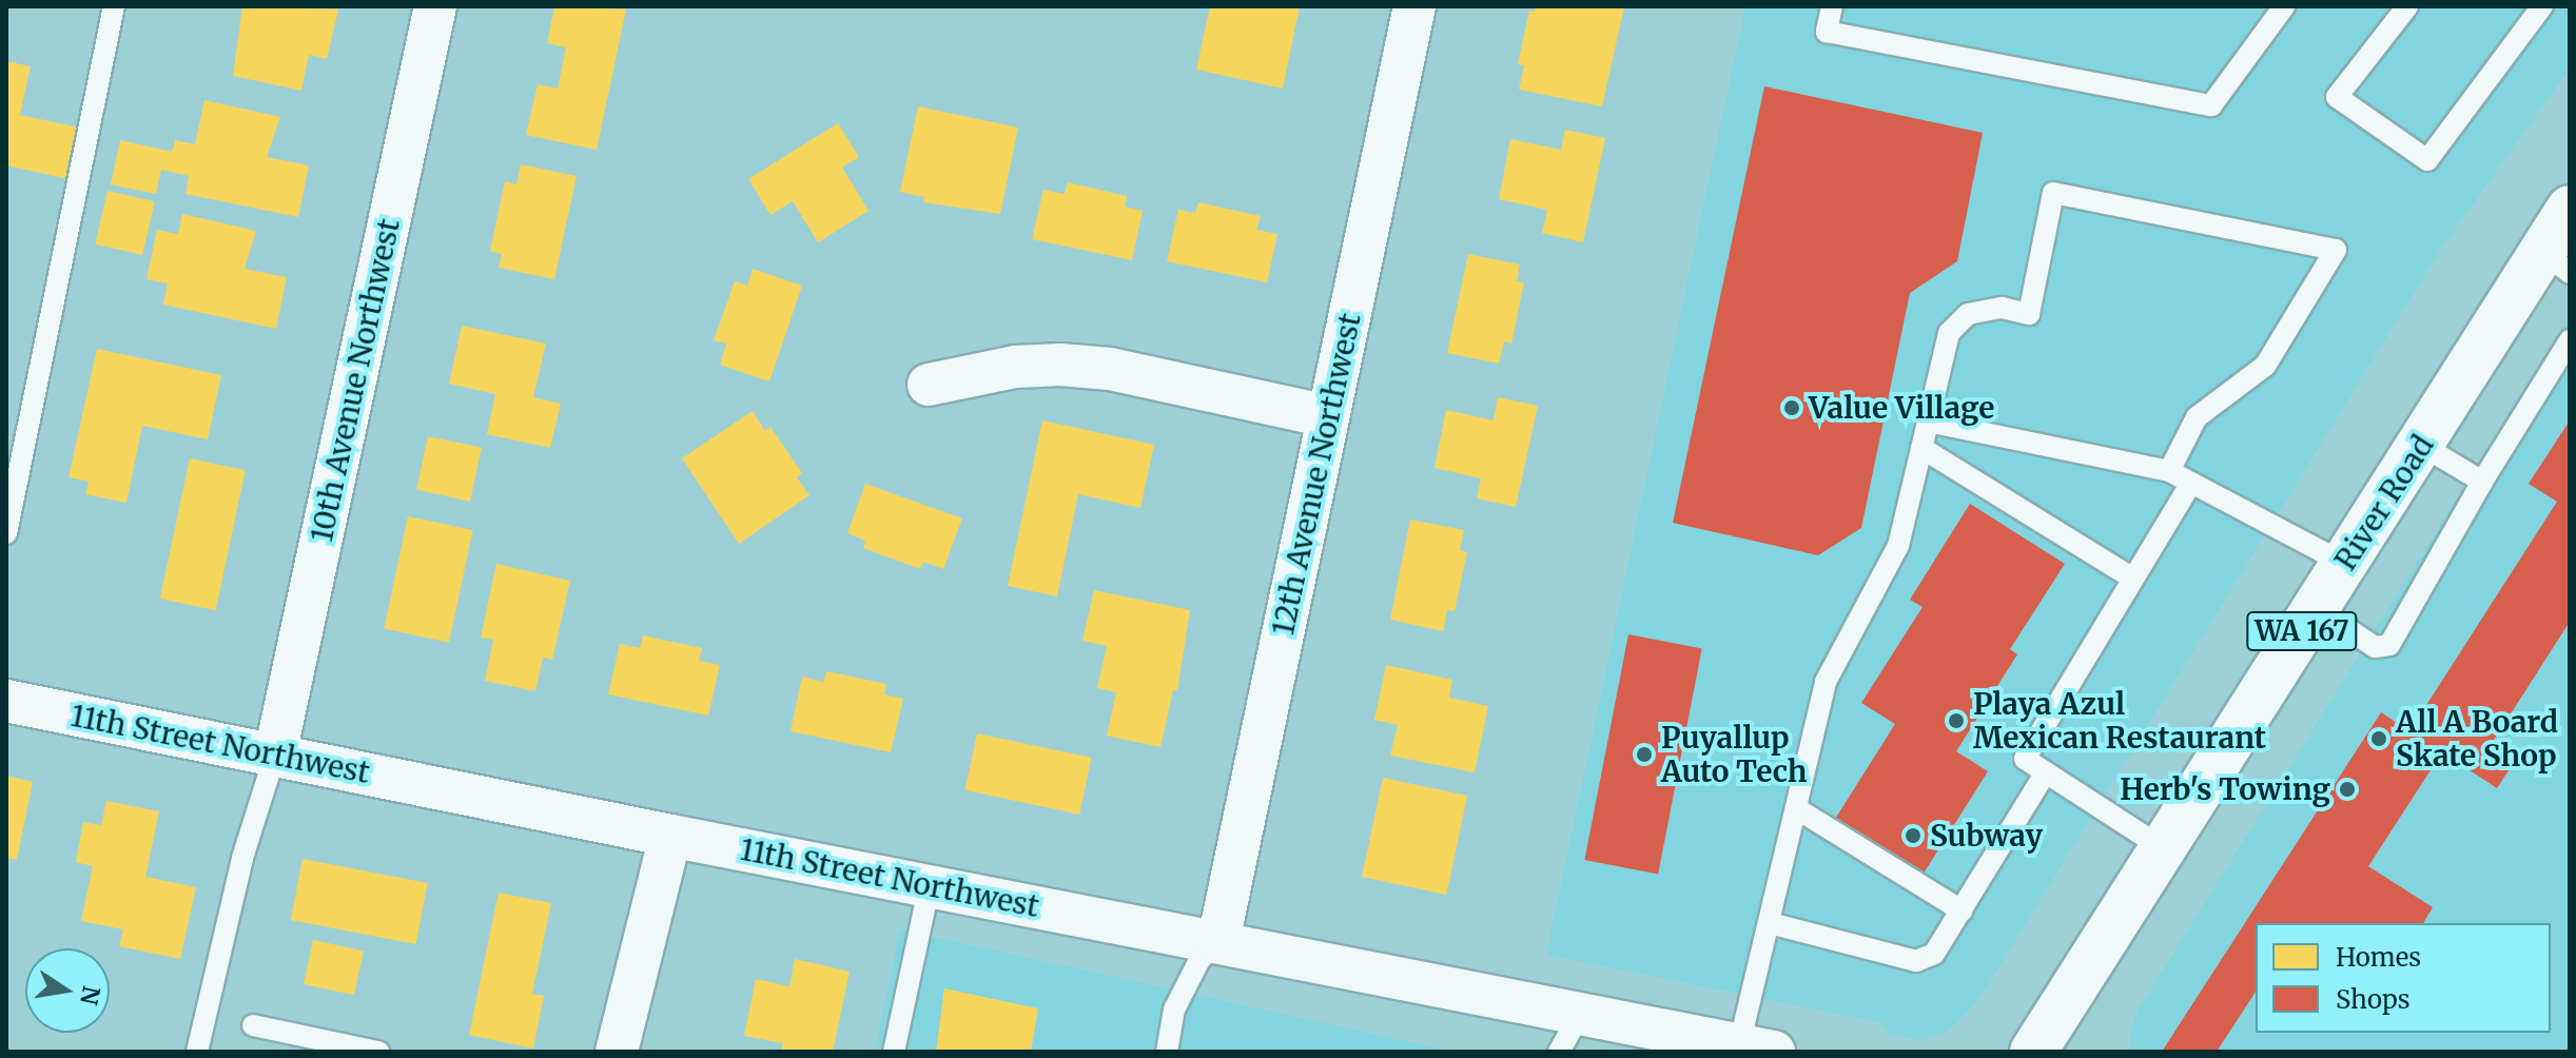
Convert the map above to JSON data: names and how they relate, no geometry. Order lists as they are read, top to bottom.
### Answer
{
  "streets": {
    "main road": ["River Road", "WA 167"],
    "street": ["10th Avenue Northwest", "12th Avenue Northwest", "11th Street Northwest"]
  },
  "crossings": [
    ["10th Avenue Northwest", "11th Street Northwest"],
    ["12th Avenue Northwest", "11th Street Northwest"]
  ],
  "places": [
    "Value Village",
    "Playa Azul Mexican Restaurant",
    "All A Board Skate Shop",
    "Puyallup Auto Tech",
    "Herb's Towing",
    "Subway"
  ],
  "legend": ["Homes", "Shops"],
  "north": "right"
}
